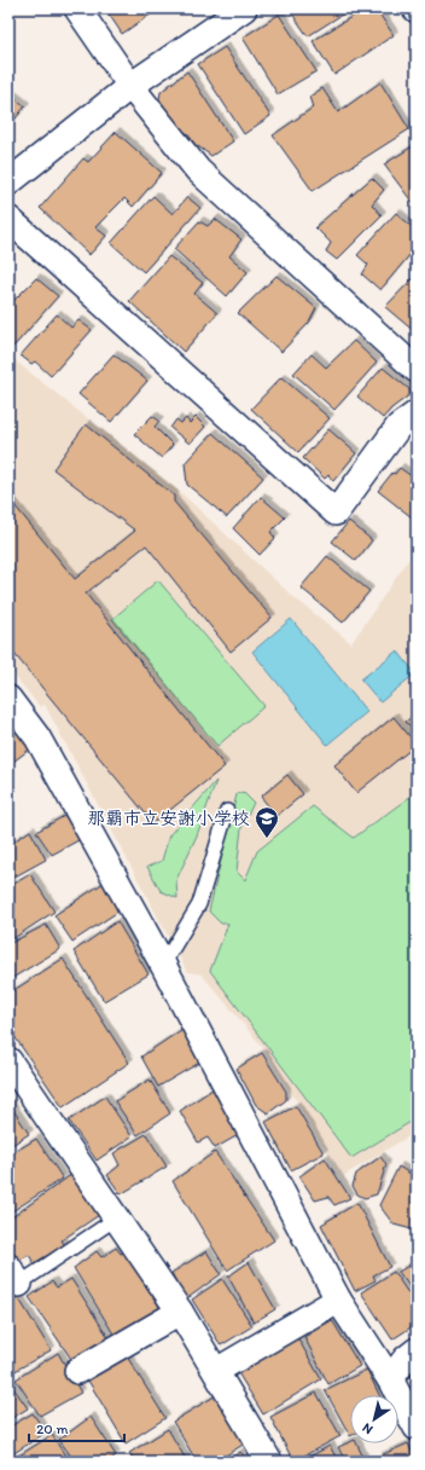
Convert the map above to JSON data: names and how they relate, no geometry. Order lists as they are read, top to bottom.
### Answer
{
  "places": {
    "school or university": ["那覇市立安謝小学校"]
  },
  "scale_bar": "20 m",
  "north": "bottom left"
}
